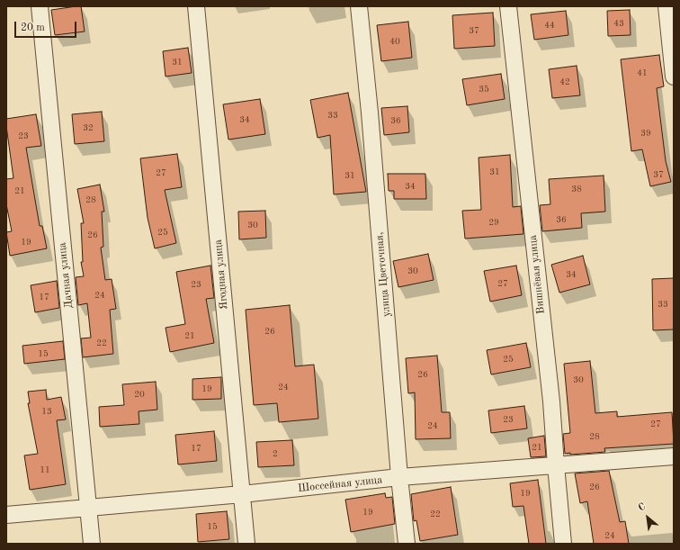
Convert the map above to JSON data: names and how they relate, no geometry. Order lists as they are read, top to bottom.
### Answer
{
  "streets": {
    "street": [
      "Ягодная улица",
      "улица Цветочная,",
      "Вишнёвая улица",
      "Дачная улица",
      "Шоссейная улица"
    ]
  },
  "crossings": [
    ["Ягодная улица", "Шоссейная улица"],
    ["улица Цветочная,", "Шоссейная улица"],
    ["Вишнёвая улица", "Шоссейная улица"],
    ["Дачная улица", "Шоссейная улица"]
  ],
  "house_numbers": [
    "43",
    "44",
    "37",
    "40",
    "31",
    "41",
    "42",
    "35",
    "33",
    "34",
    "36",
    "32",
    "39",
    "23",
    "31",
    "27",
    "37",
    "31",
    "34",
    "38",
    "21",
    "28",
    "36",
    "29",
    "30",
    "25",
    "26",
    "19",
    "30",
    "34",
    "27",
    "23",
    "24",
    "17",
    "33",
    "26",
    "21",
    "22",
    "15",
    "25",
    "26",
    "30",
    "24",
    "19",
    "20",
    "13",
    "23",
    "27",
    "24",
    "28",
    "21",
    "17",
    "2",
    "11",
    "26",
    "19",
    "19",
    "22",
    "15",
    "24"
  ],
  "scale_bar": "20 m",
  "north": "top left"
}
